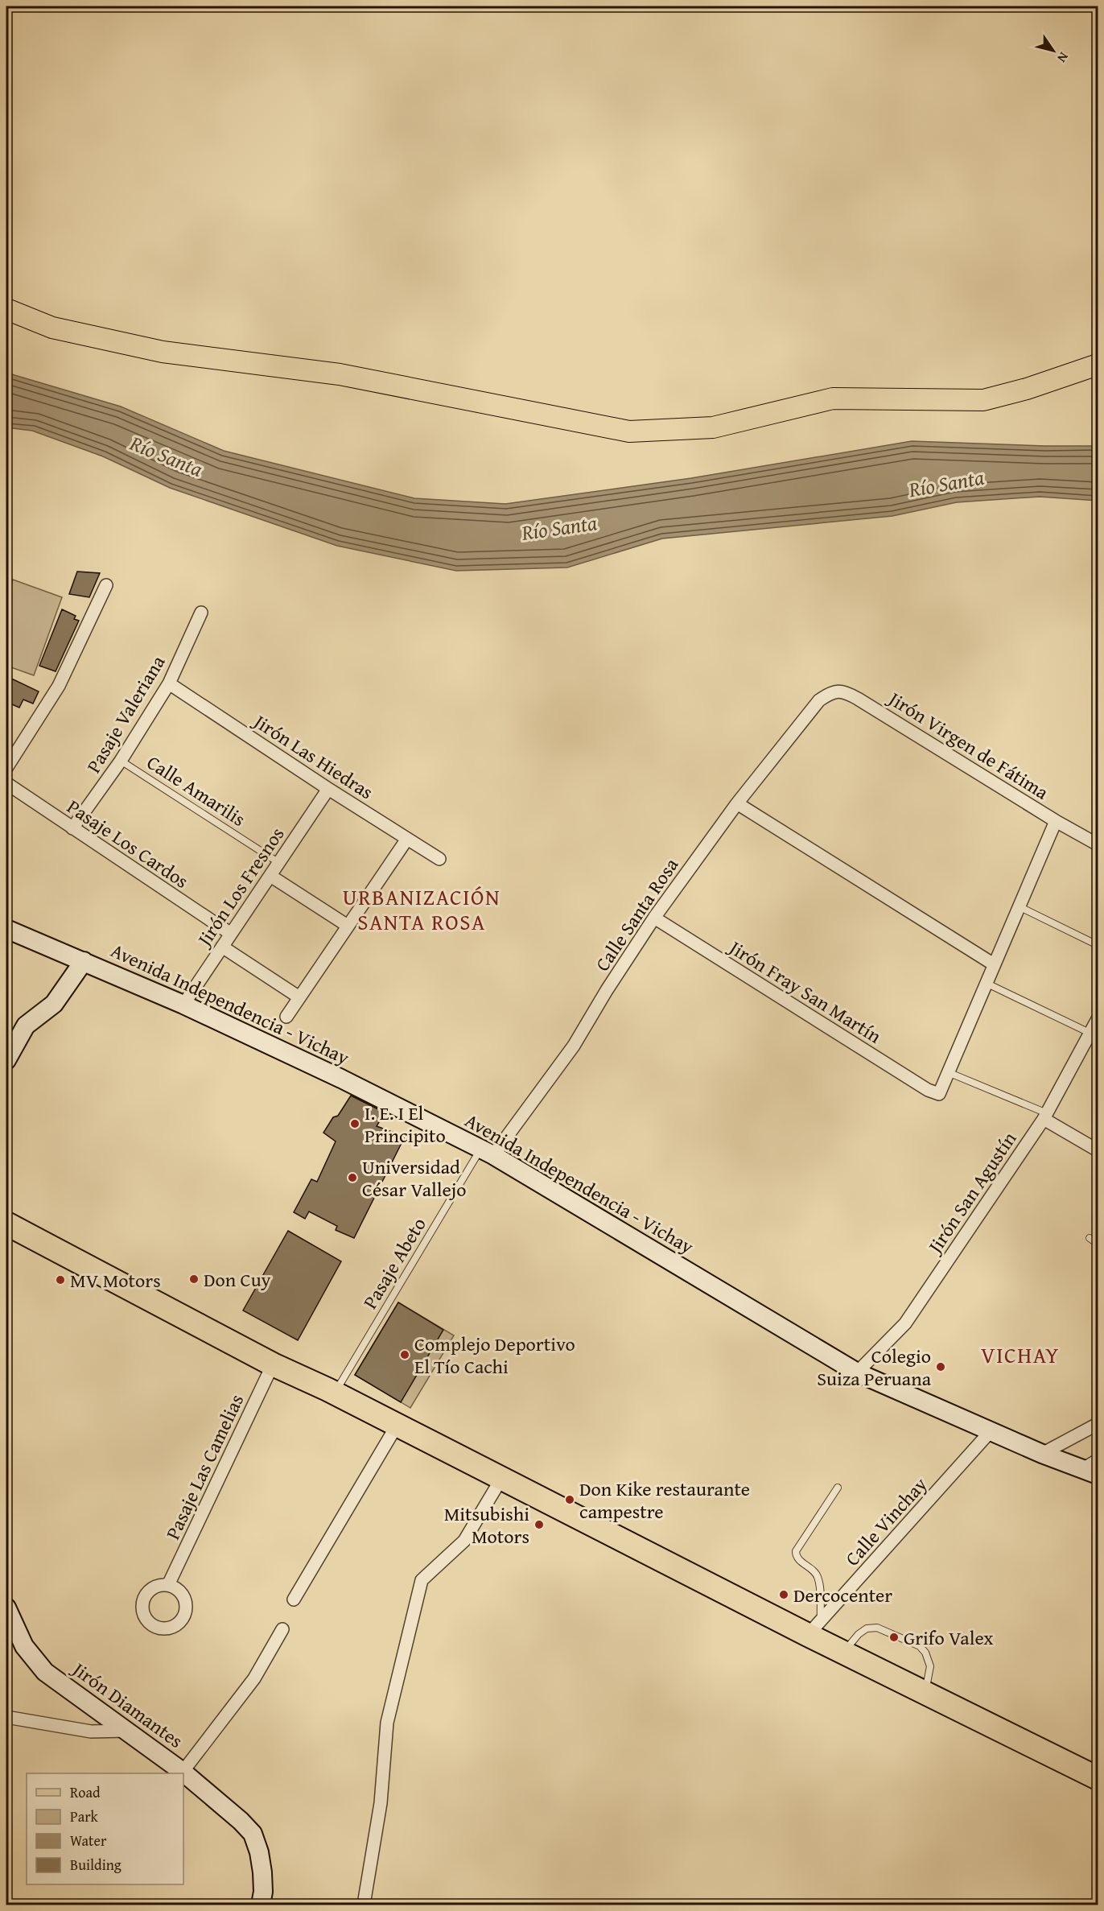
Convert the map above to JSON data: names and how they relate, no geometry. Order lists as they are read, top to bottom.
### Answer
{
  "streets": {
    "main road": ["Avenida Independencia - Vichay", "Jirón Diamantes"],
    "street": [
      "Pasaje Valeriana",
      "Jirón Virgen de Fátima",
      "Jirón Las Hiedras",
      "Pasaje Los Cardos",
      "Jirón Los Fresnos",
      "Calle Santa Rosa",
      "Jirón Fray San Martín",
      "Jirón San Agustín",
      "Pasaje Las Camelias",
      "Calle Vinchay"
    ],
    "lane": ["Calle Amarilis", "Pasaje Abeto"]
  },
  "crossings": [
    ["Pasaje Valeriana", "Jirón Las Hiedras"],
    ["Pasaje Valeriana", "Calle Amarilis"],
    ["Pasaje Valeriana", "Pasaje Los Cardos"],
    ["Jirón Virgen de Fátima", "Calle Santa Rosa"],
    ["Jirón Las Hiedras", "Jirón Los Fresnos"],
    ["Calle Amarilis", "Jirón Los Fresnos"],
    ["Pasaje Los Cardos", "Jirón Los Fresnos"],
    ["Jirón Los Fresnos", "Avenida Independencia - Vichay"],
    ["Calle Santa Rosa", "Jirón Fray San Martín"],
    ["Calle Santa Rosa", "Avenida Independencia - Vichay"],
    ["Calle Santa Rosa", "Pasaje Abeto"],
    ["Avenida Independencia - Vichay", "Jirón San Agustín"],
    ["Avenida Independencia - Vichay", "Pasaje Abeto"],
    ["Avenida Independencia - Vichay", "Calle Vinchay"]
  ],
  "districts": ["URBANIZACIÓN SANTA ROSA", "VICHAY"],
  "water": ["Río Santa"],
  "places": [
    "I. E. I El Principito",
    "Universidad César Vallejo",
    "Don Cuy",
    "MV Motors",
    "Complejo Deportivo El Tío Cachi",
    "Colegio Suiza Peruana",
    "Don Kike restaurante campestre",
    "Mitsubishi Motors",
    "Dercocenter",
    "Grifo Valex"
  ],
  "legend": [
    "Road",
    "Park",
    "Water",
    "Building"
  ],
  "north": "bottom right"
}
